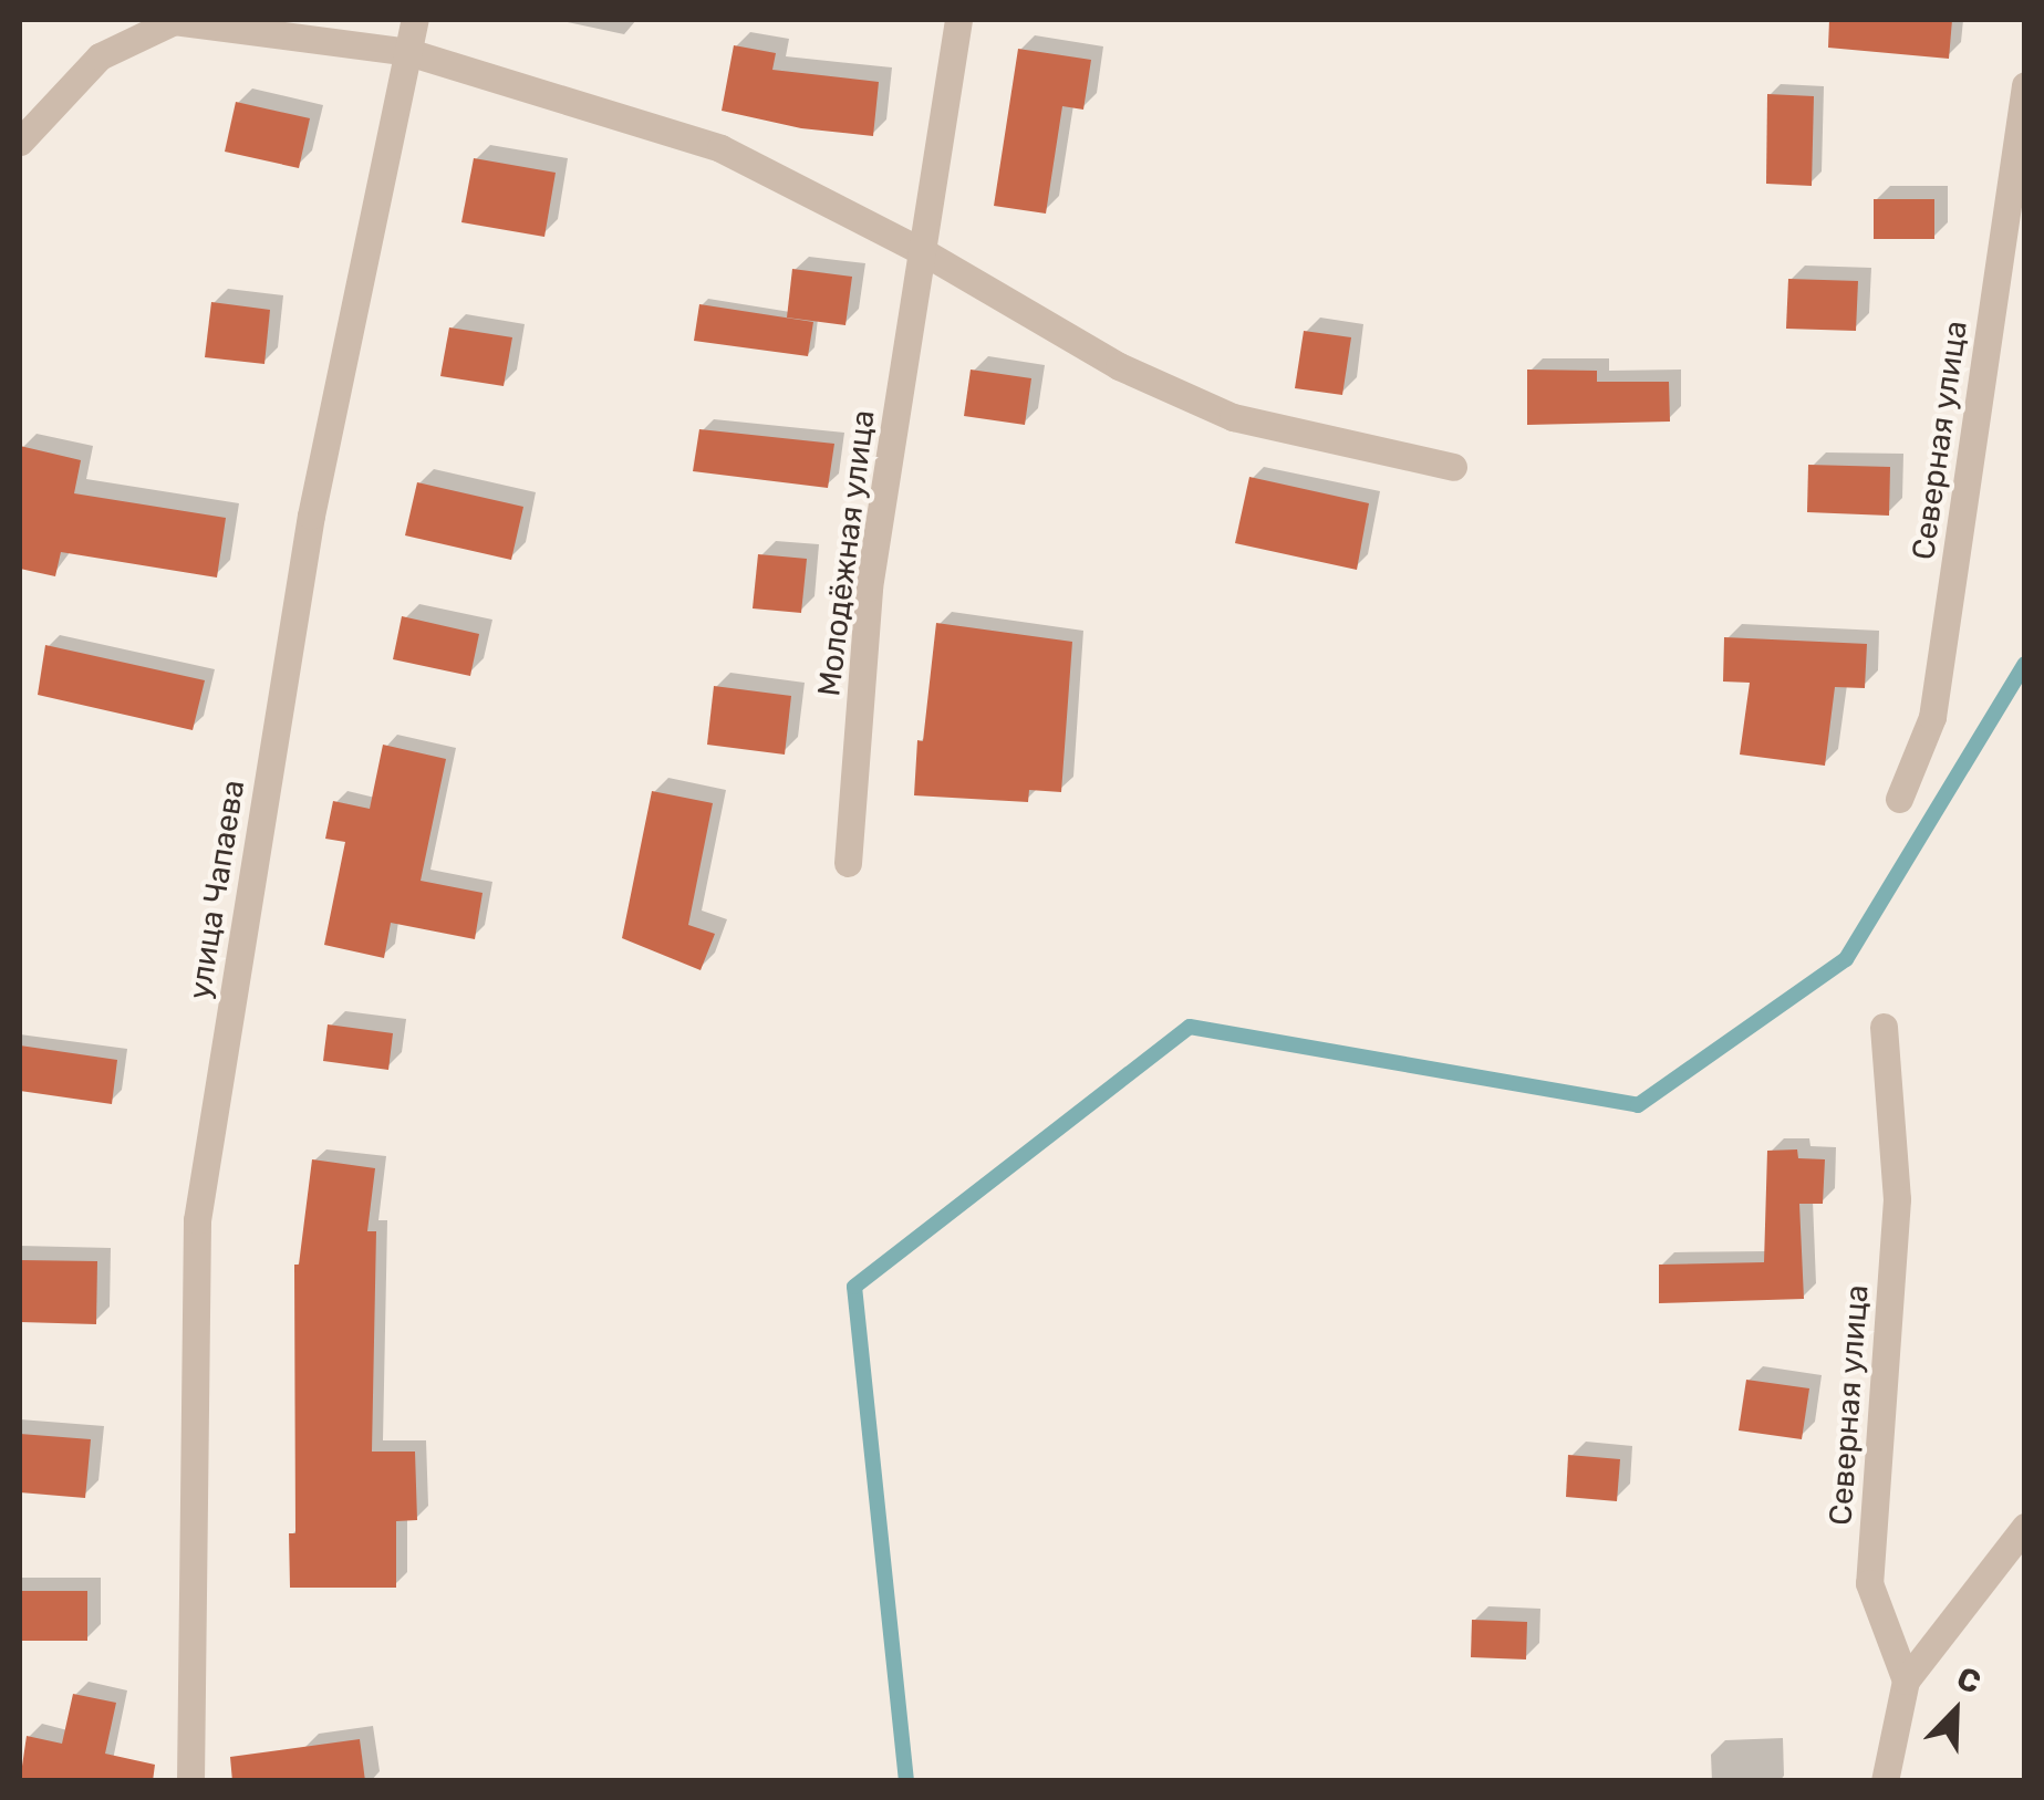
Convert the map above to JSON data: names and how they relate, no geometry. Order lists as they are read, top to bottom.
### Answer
{
  "streets": {
    "street": ["Северная улица", "Молодёжная улица", "улица Чапаева"]
  },
  "north": "top right"
}
